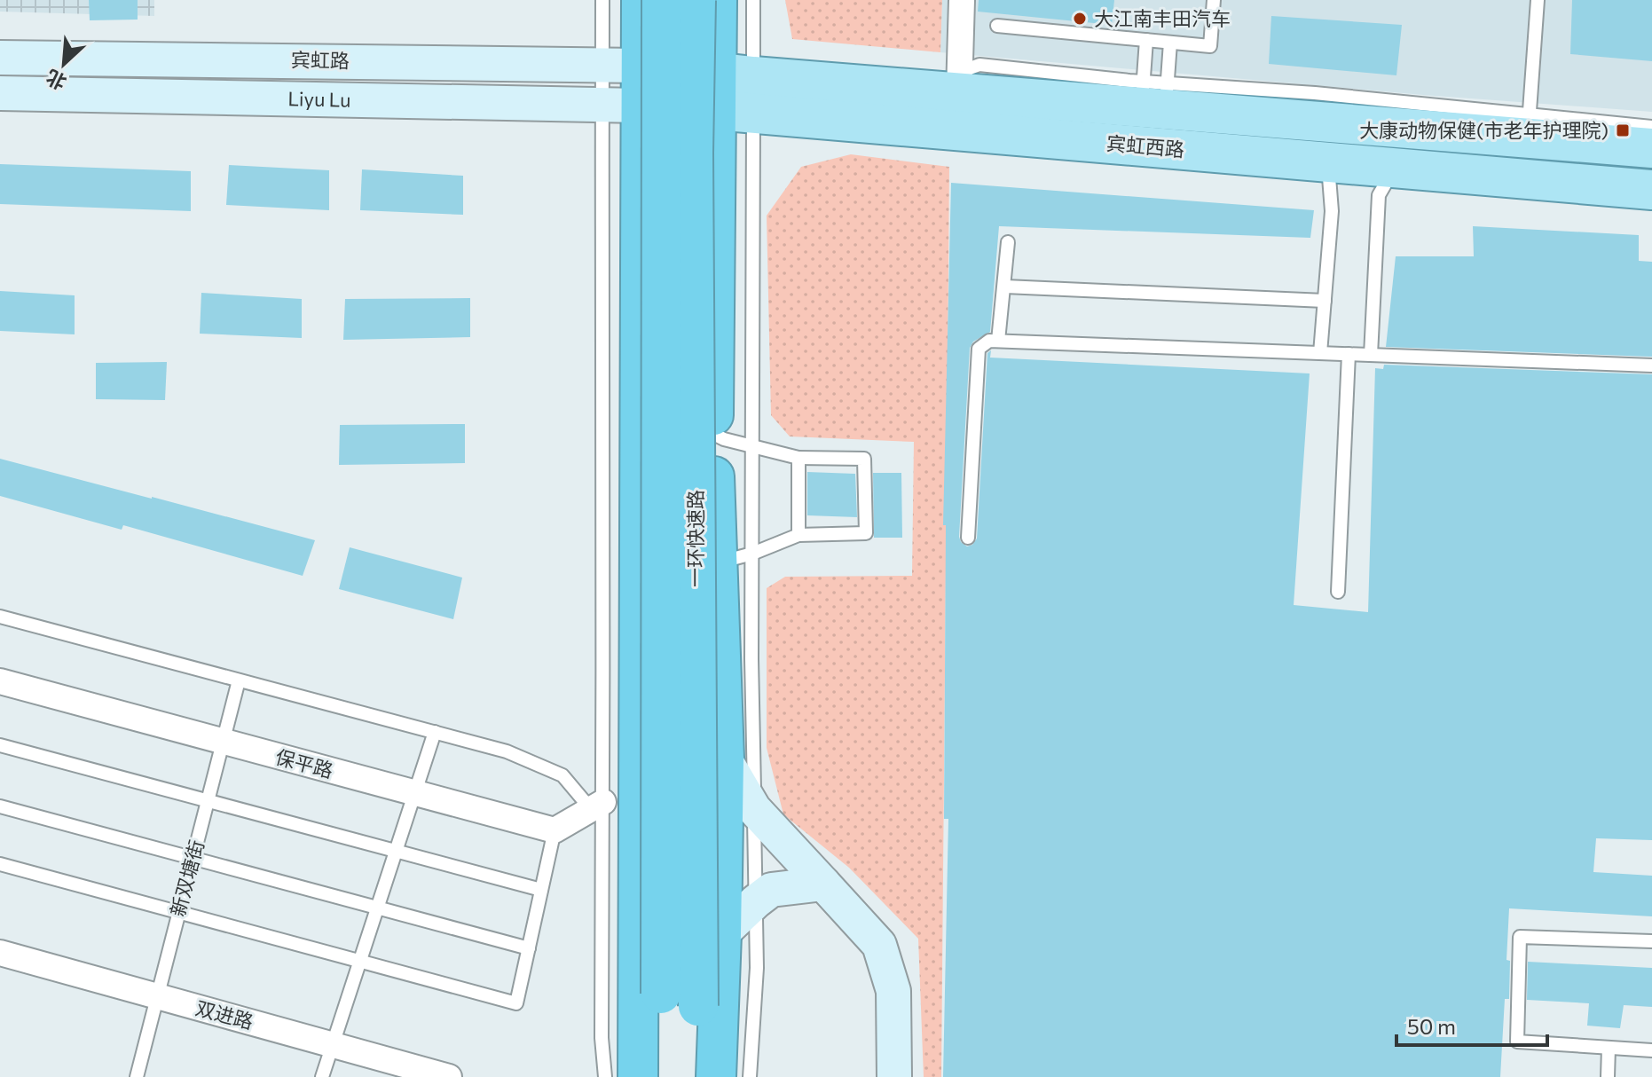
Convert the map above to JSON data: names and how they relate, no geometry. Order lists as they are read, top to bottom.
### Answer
{
  "streets": {
    "highway": ["一环快速路"],
    "main road": ["宾虹路", "Liyu Lu", "宾虹西路"],
    "street": ["保平路", "双进路"],
    "lane": ["新双塘街"]
  },
  "crossings": [
    ["宾虹路", "宾虹西路"],
    ["Liyu Lu", "宾虹西路"],
    ["保平路", "新双塘街"],
    ["新双塘街", "双进路"]
  ],
  "places": {
    "other": ["大江南丰田汽车"],
    "transit": ["大康动物保健(市老年护理院)"]
  },
  "scale_bar": "50 m",
  "north": "bottom left"
}
